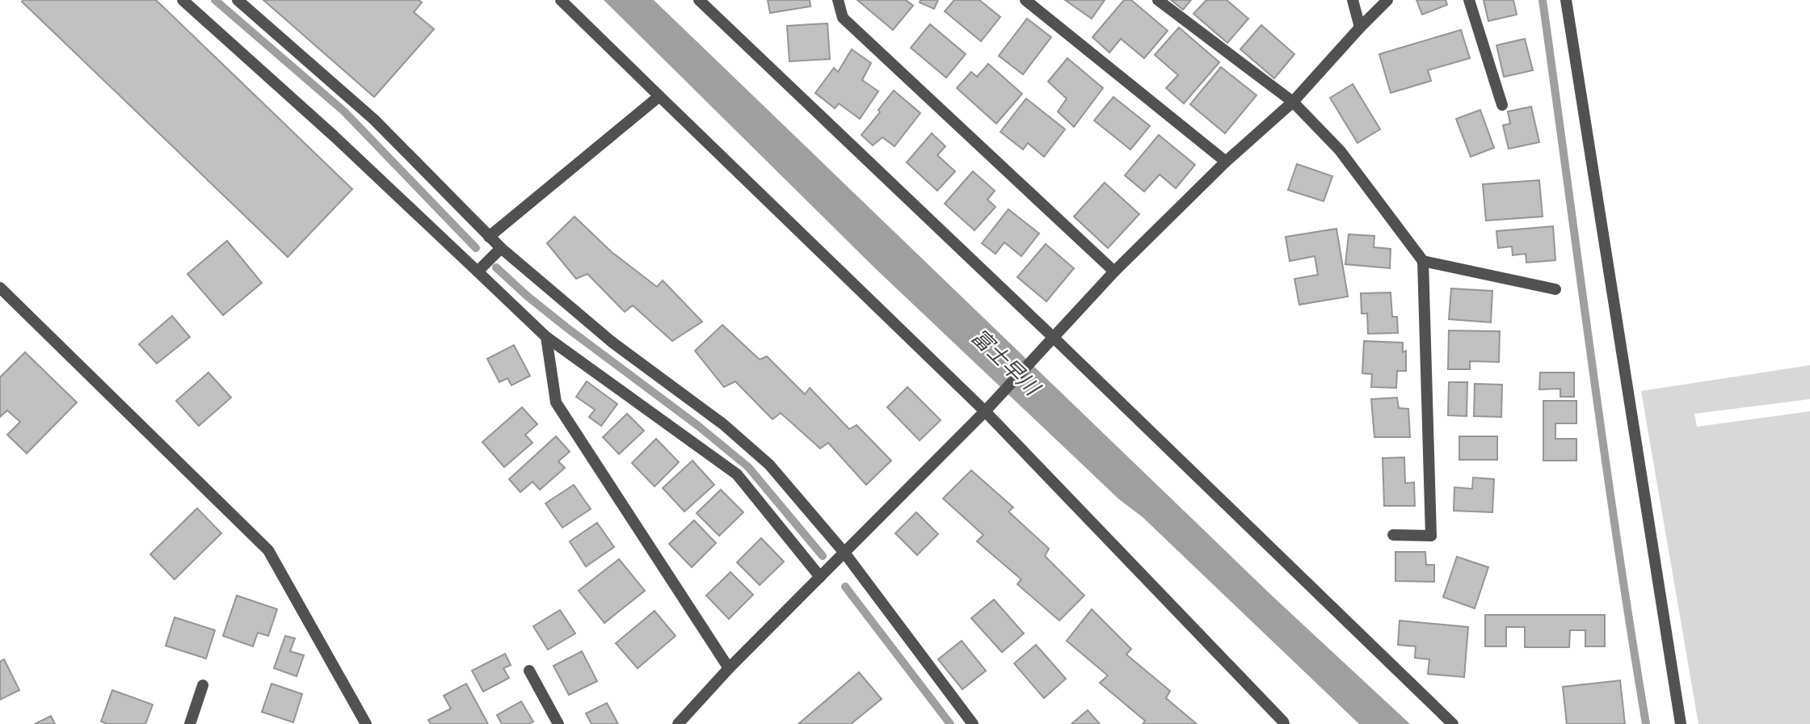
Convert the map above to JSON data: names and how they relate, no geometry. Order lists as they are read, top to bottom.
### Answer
{
  "water": ["富士早川"]
}
